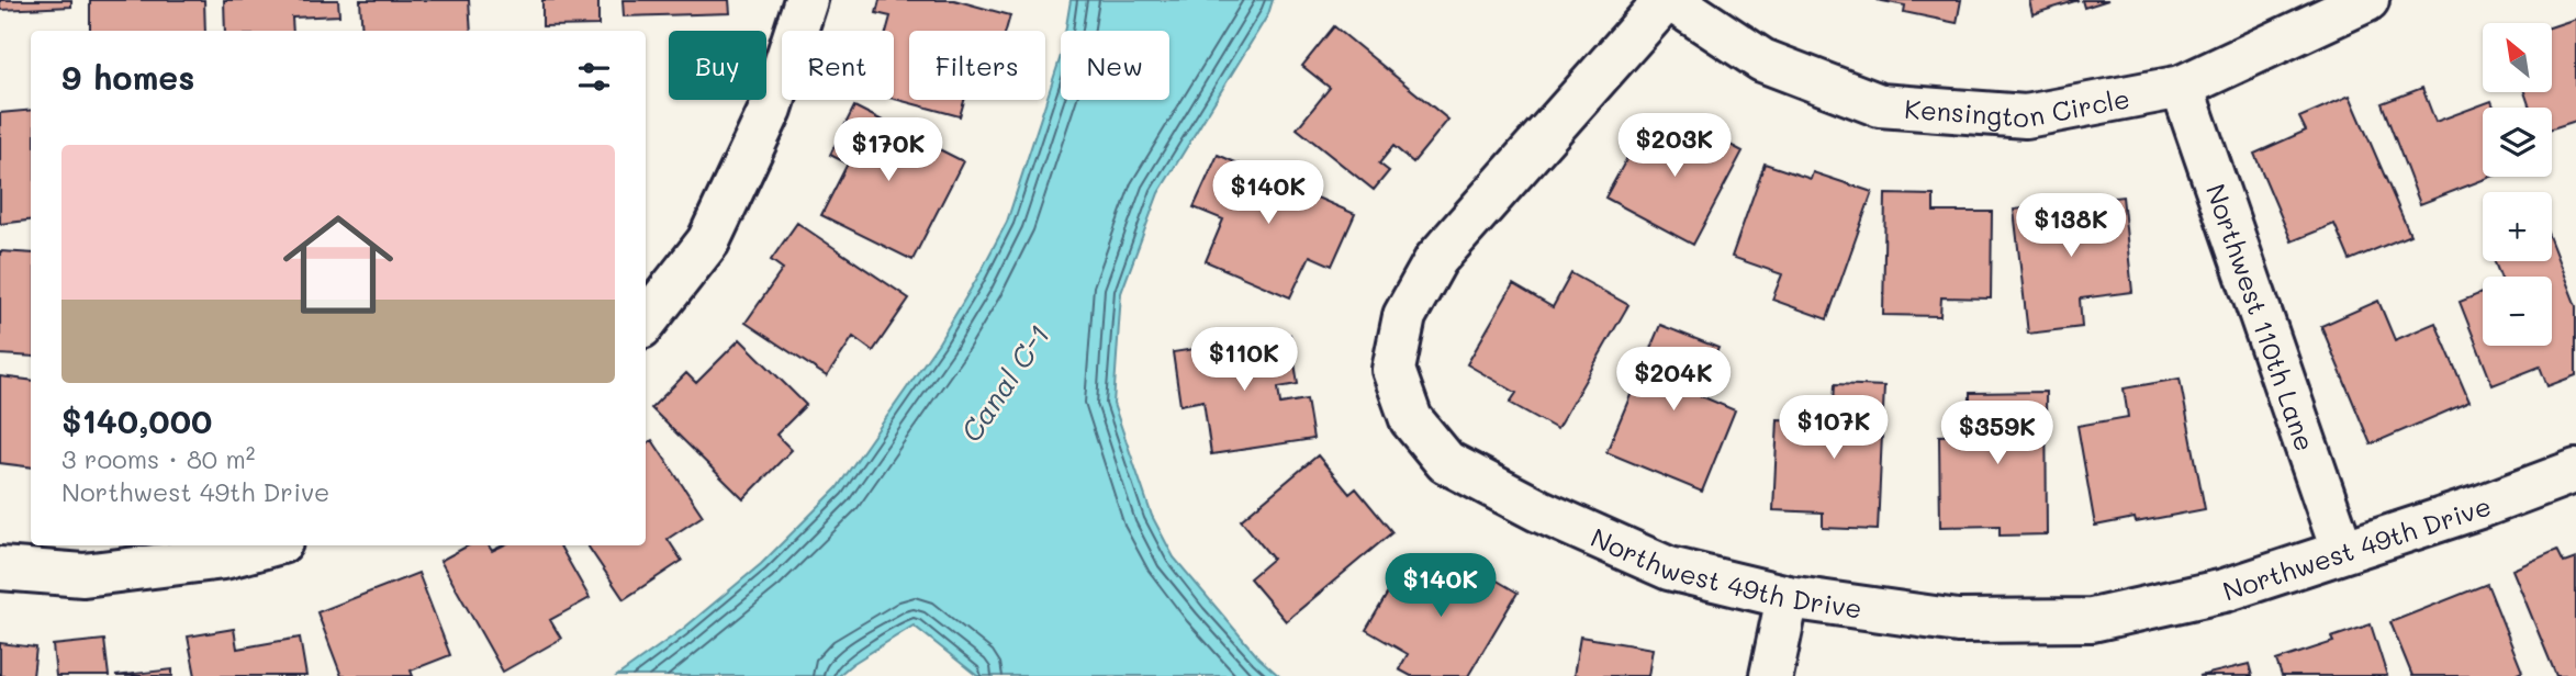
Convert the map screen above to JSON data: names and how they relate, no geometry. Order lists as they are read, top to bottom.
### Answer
{
  "streets": {
    "street": ["Kensington Circle", "Northwest 110th Lane", "Northwest 49th Drive"]
  },
  "crossings": [
    ["Kensington Circle", "Northwest 110th Lane"],
    ["Kensington Circle", "Northwest 49th Drive"],
    ["Northwest 110th Lane", "Northwest 49th Drive"]
  ],
  "water": ["Canal C-1"],
  "north": "top left",
  "page": {
    "map_buttons": ["+", "−"],
    "chip": [
      "Buy",
      "Rent",
      "Filters",
      "New"
    ],
    "heading": "9 homes",
    "price": [
      "$203K",
      "$170K",
      "$140K",
      "$138K",
      "$110K",
      "$204K",
      "$107K",
      "$359K",
      "$140K"
    ],
    "list": [
      {
        "name": "$140,000",
        "note": "3 rooms · 80 m² · Northwest 49th Drive"
      }
    ]
  }
}
